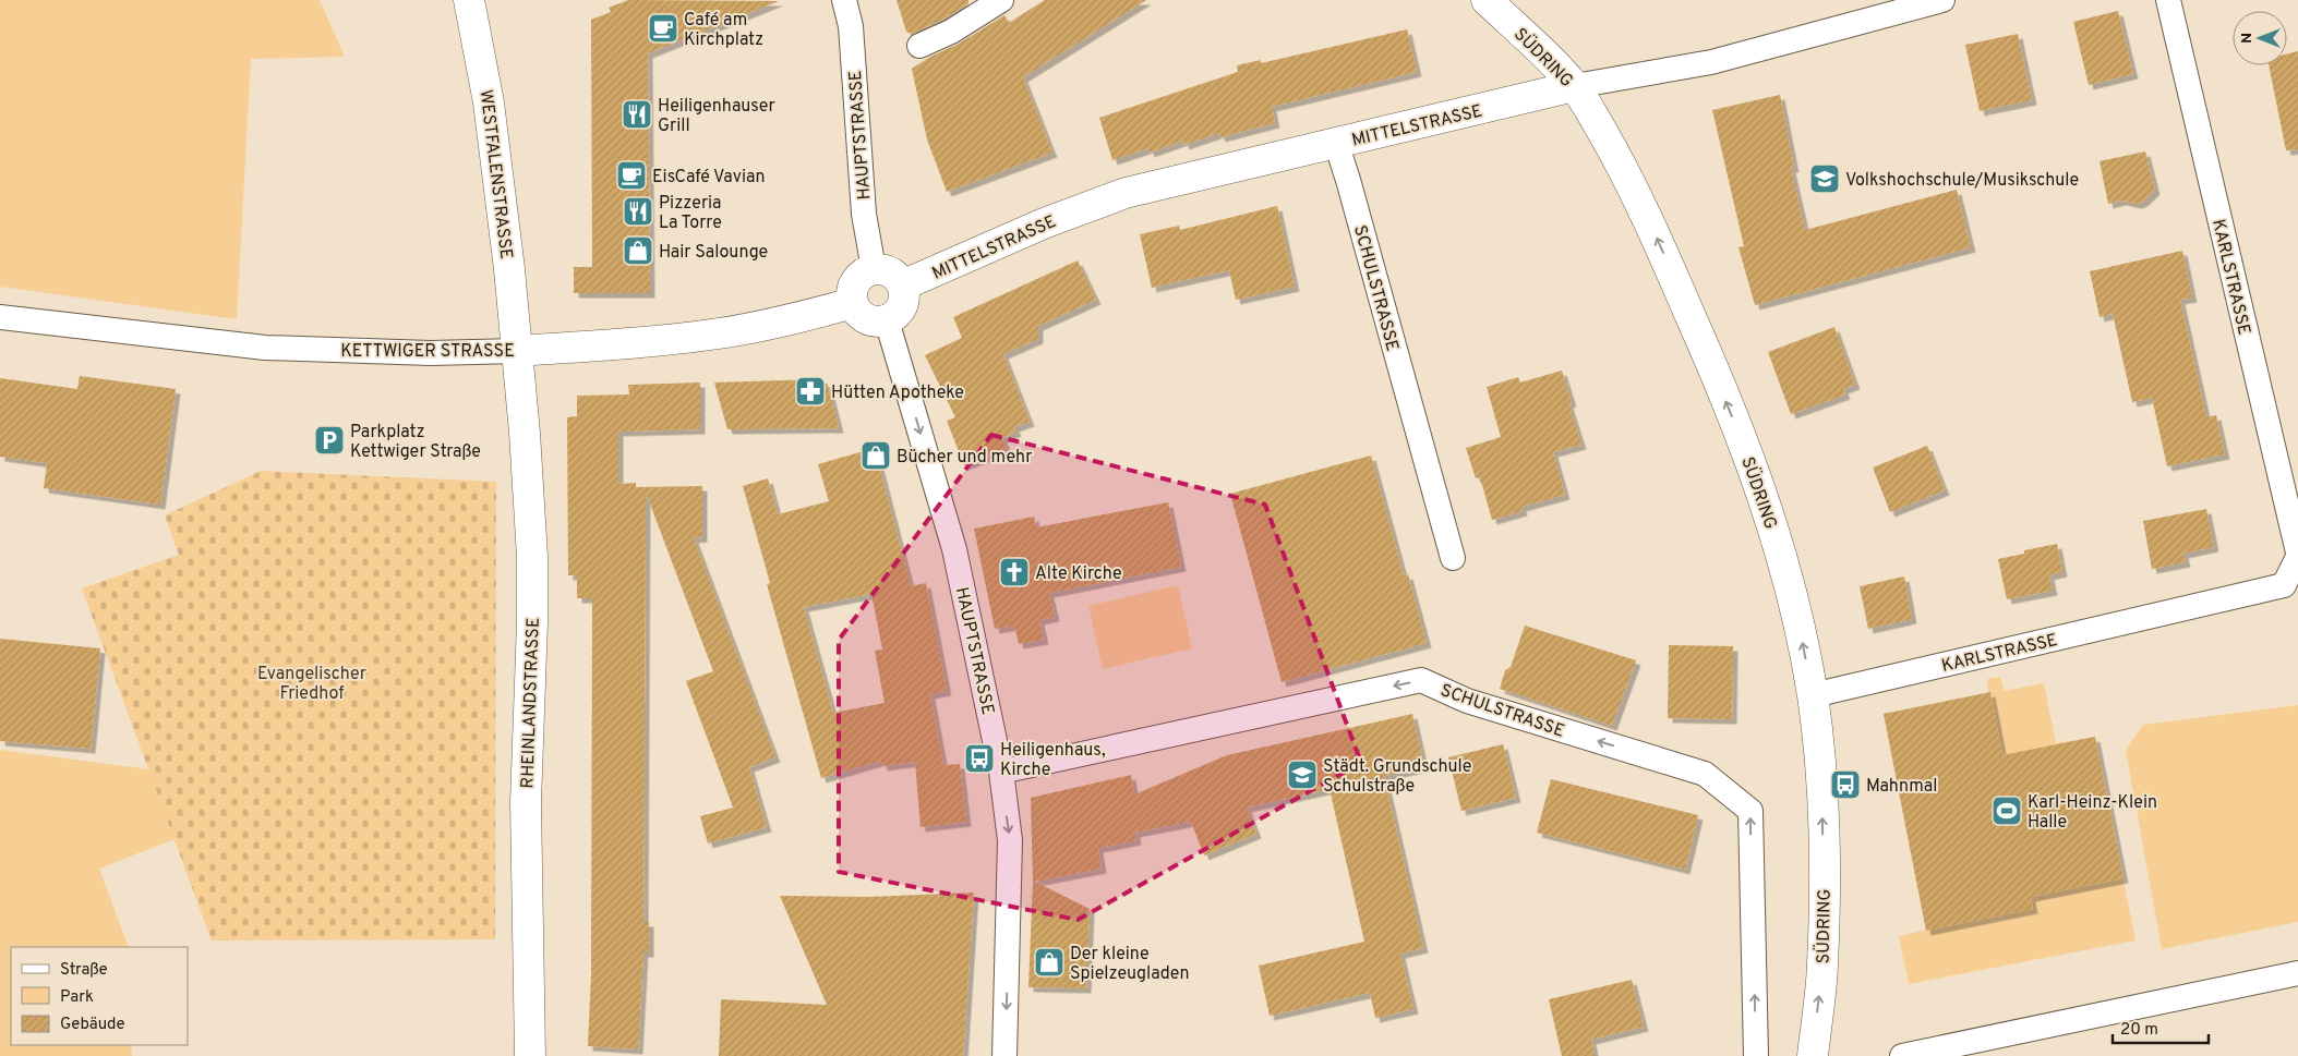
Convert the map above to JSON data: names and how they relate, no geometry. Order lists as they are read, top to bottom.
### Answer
{
  "streets": {
    "street": [
      "SÜDRING",
      "MITTELSTRASSE",
      "HAUPTSTRASSE",
      "WESTFALENSTRASSE",
      "KARLSTRASSE",
      "SCHULSTRASSE",
      "KETTWIGER STRASSE",
      "RHEINLANDSTRASSE"
    ]
  },
  "crossings": [
    ["SÜDRING", "MITTELSTRASSE"],
    ["SÜDRING", "KARLSTRASSE"],
    ["MITTELSTRASSE", "HAUPTSTRASSE"],
    ["MITTELSTRASSE", "SCHULSTRASSE"],
    ["MITTELSTRASSE", "KETTWIGER STRASSE"],
    ["HAUPTSTRASSE", "SCHULSTRASSE"],
    ["HAUPTSTRASSE", "KETTWIGER STRASSE"],
    ["WESTFALENSTRASSE", "KETTWIGER STRASSE"],
    ["WESTFALENSTRASSE", "RHEINLANDSTRASSE"],
    ["KETTWIGER STRASSE", "RHEINLANDSTRASSE"]
  ],
  "one_way": ["SÜDRING", "HAUPTSTRASSE"],
  "parks": ["Evangelischer Friedhof"],
  "places": {
    "cafe": ["Café am Kirchplatz", "EisCafé Vavian"],
    "restaurant": ["Heiligenhauser Grill", "Pizzeria La Torre"],
    "school or university": ["Volkshochschule/Musikschule", "Städt. Grundschule Schulstraße"],
    "shop": ["Hair Salounge", "Bücher und mehr", "Der kleine Spielzeugladen"],
    "pharmacy": ["Hütten Apotheke"],
    "parking": ["Parkplatz Kettwiger Straße"],
    "church": ["Alte Kirche"],
    "bus stop": ["Heiligenhaus, Kirche", "Mahnmal"],
    "sports": ["Karl-Heinz-Klein Halle"]
  },
  "legend": ["Straße", "Park", "Gebäude"],
  "scale_bar": "20 m",
  "north": "left"
}
